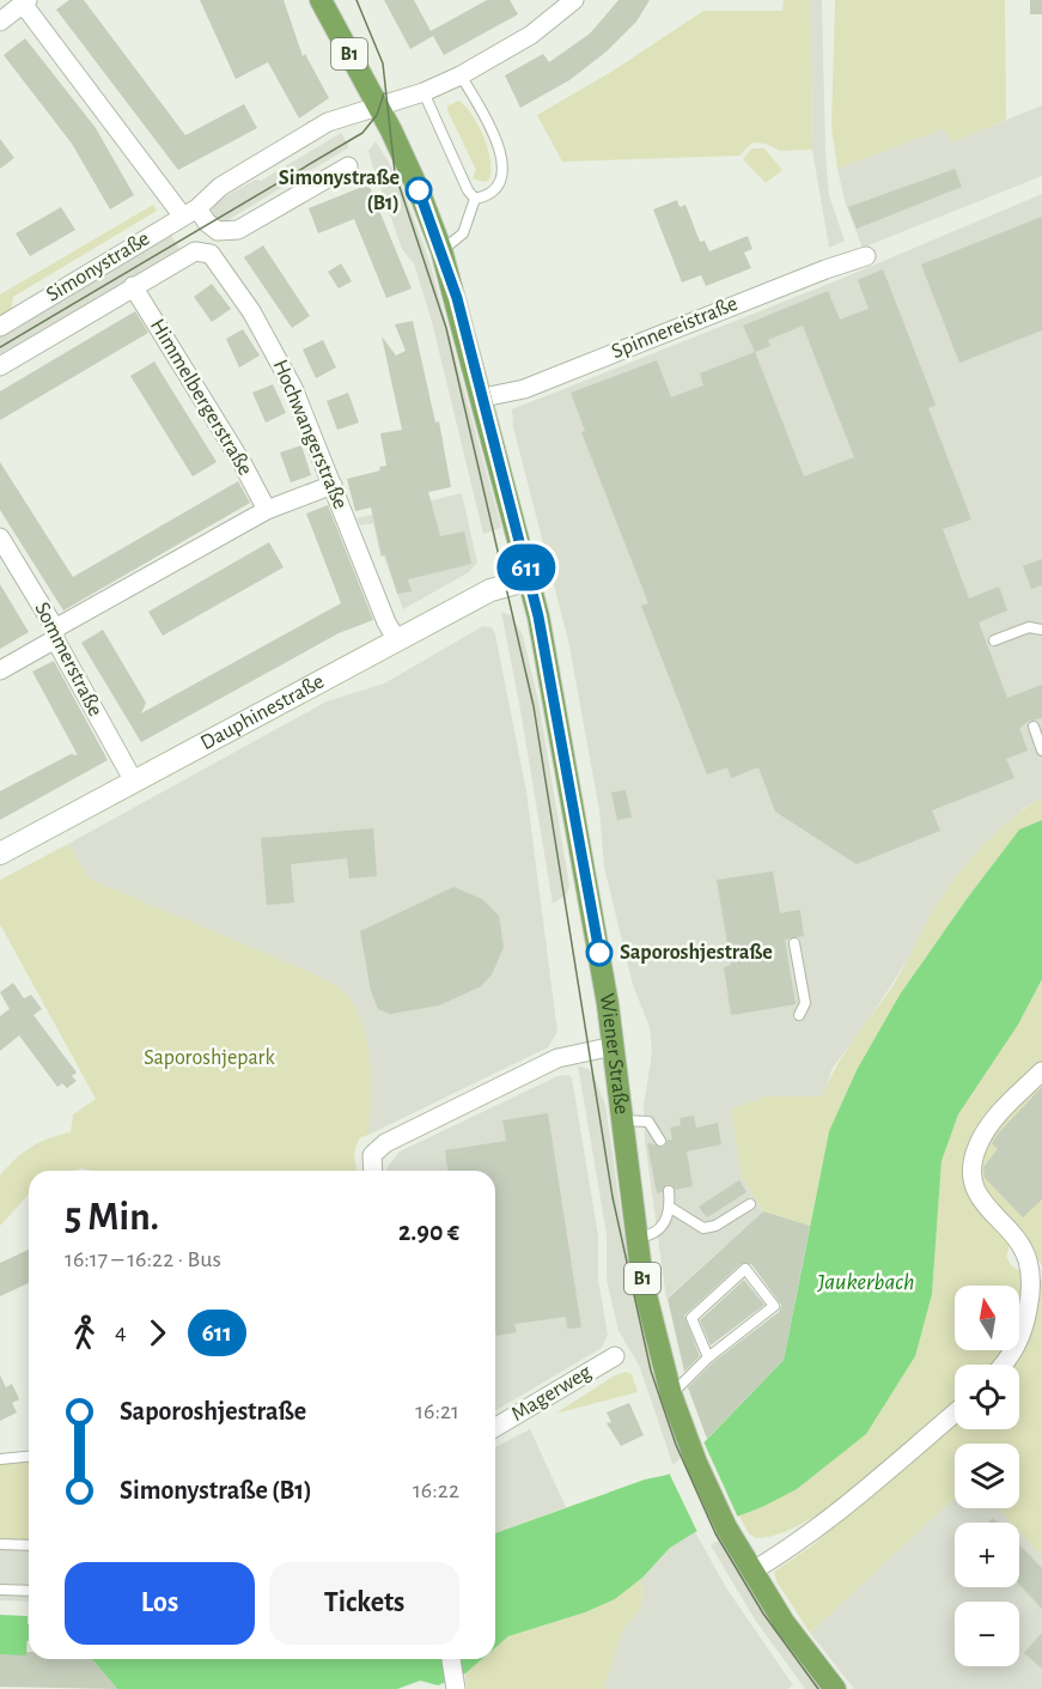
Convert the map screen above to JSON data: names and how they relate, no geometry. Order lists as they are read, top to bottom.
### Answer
{
  "streets": {
    "main road": ["B1", "Dauphinestraße", "Wiener Straße"],
    "street": [
      "Simonystraße",
      "Spinnereistraße",
      "Himmelbergerstraße",
      "Hochwangerstraße",
      "Sommerstraße",
      "Magerweg"
    ]
  },
  "crossings": [
    ["Simonystraße", "Himmelbergerstraße"],
    ["Simonystraße", "Hochwangerstraße"],
    ["Simonystraße", "Wiener Straße"],
    ["Spinnereistraße", "Wiener Straße"],
    ["Hochwangerstraße", "Dauphinestraße"],
    ["Sommerstraße", "Dauphinestraße"],
    ["Dauphinestraße", "Wiener Straße"]
  ],
  "water": ["Jaukerbach"],
  "parks": ["Saporoshjepark"],
  "places": ["Simonystraße (B1)", "Saporoshjestraße"],
  "lines": ["bus line 611"],
  "north": "top",
  "page": {
    "on_map": "611",
    "heading": ["5 Min.", "16:17 – 16:22 · Bus", "2.90 €"],
    "map_buttons": ["+", "−"],
    "legs": ["4", "611"],
    "list": [
      {
        "name": "Saporoshjestraße",
        "value": "16:21"
      },
      {
        "name": "Simonystraße (B1)",
        "value": "16:22"
      }
    ],
    "buttons": ["Los", "Tickets"]
  }
}
